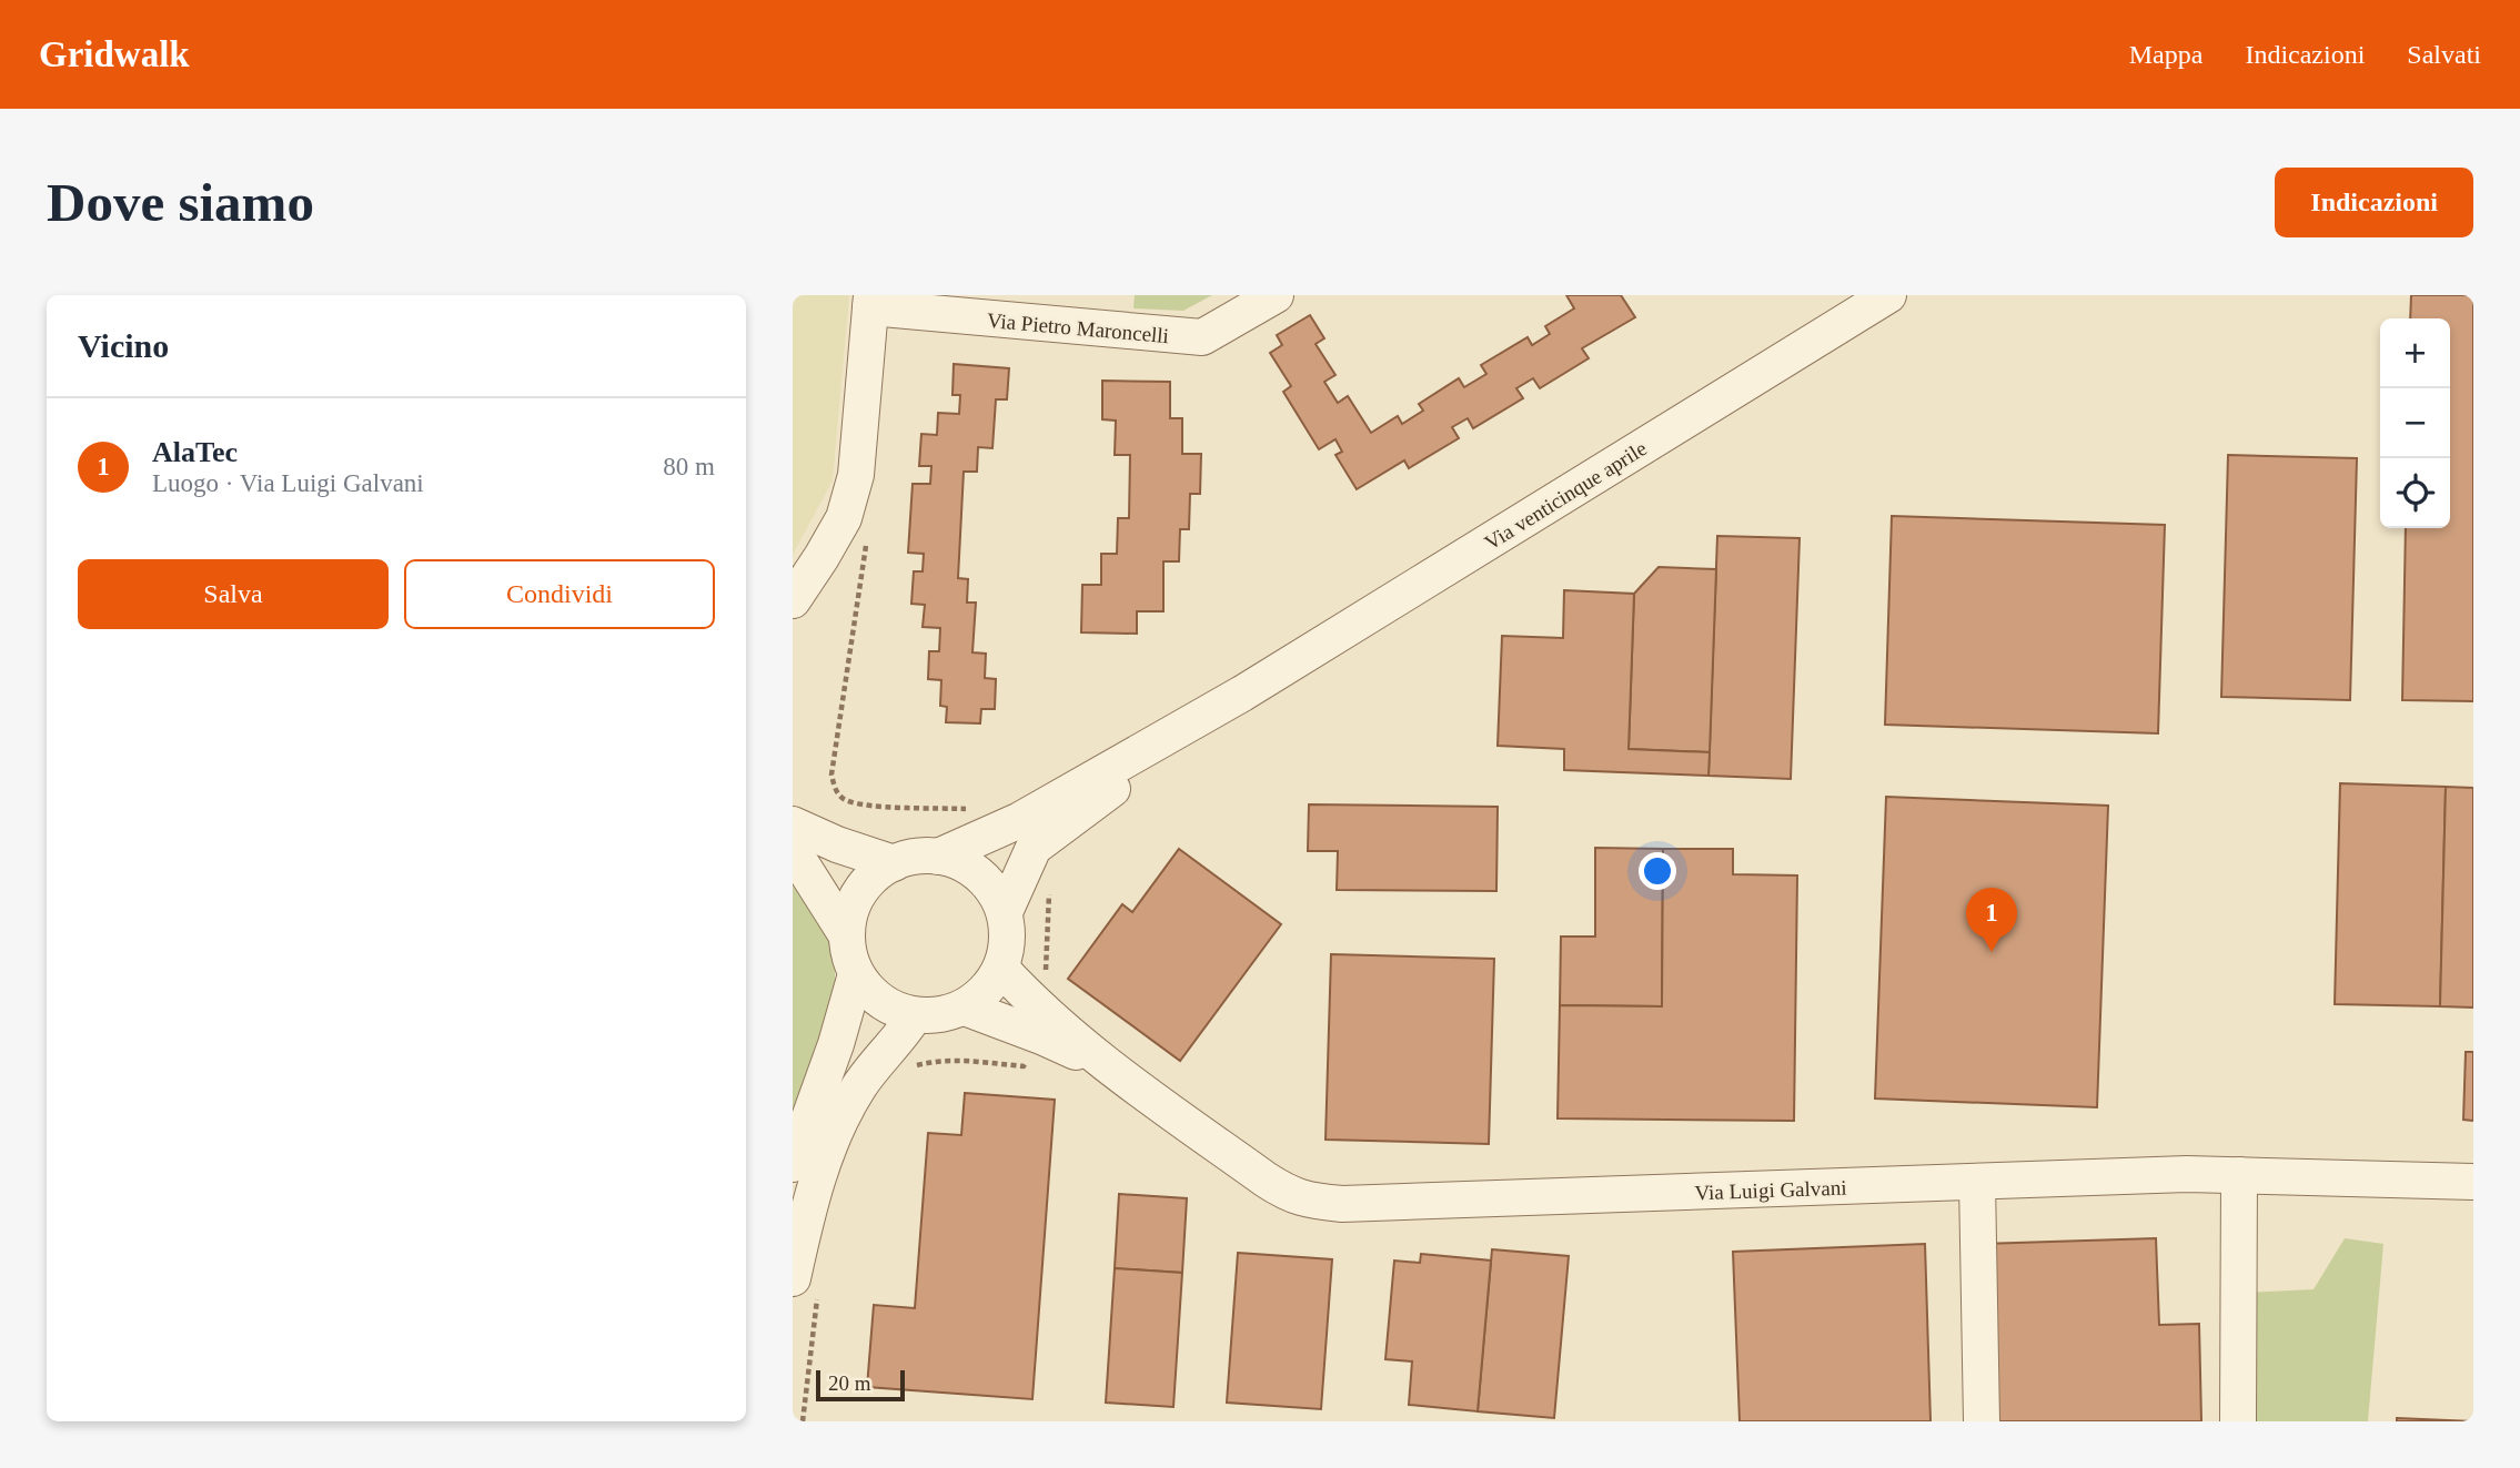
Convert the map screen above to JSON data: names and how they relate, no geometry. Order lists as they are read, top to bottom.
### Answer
{
  "streets": {
    "street": ["Via Pietro Maroncelli", "Via venticinque aprile", "Via Luigi Galvani"]
  },
  "crossings": [
    ["Via venticinque aprile", "Via Luigi Galvani"]
  ],
  "scale_bar": "20 m",
  "page": {
    "header": "Gridwalk",
    "nav": ["Mappa", "Indicazioni", "Salvati"],
    "buttons": [
      "Indicazioni",
      ["Salva", "Condividi"]
    ],
    "title": "Dove siamo",
    "heading": "Vicino",
    "map_buttons": ["+", "−"],
    "list": [
      {
        "mark": "1",
        "name": "AlaTec",
        "note": "Luogo · Via Luigi Galvani",
        "value": "80 m"
      }
    ],
    "pins": "1",
    "scale": "20 m"
  }
}
